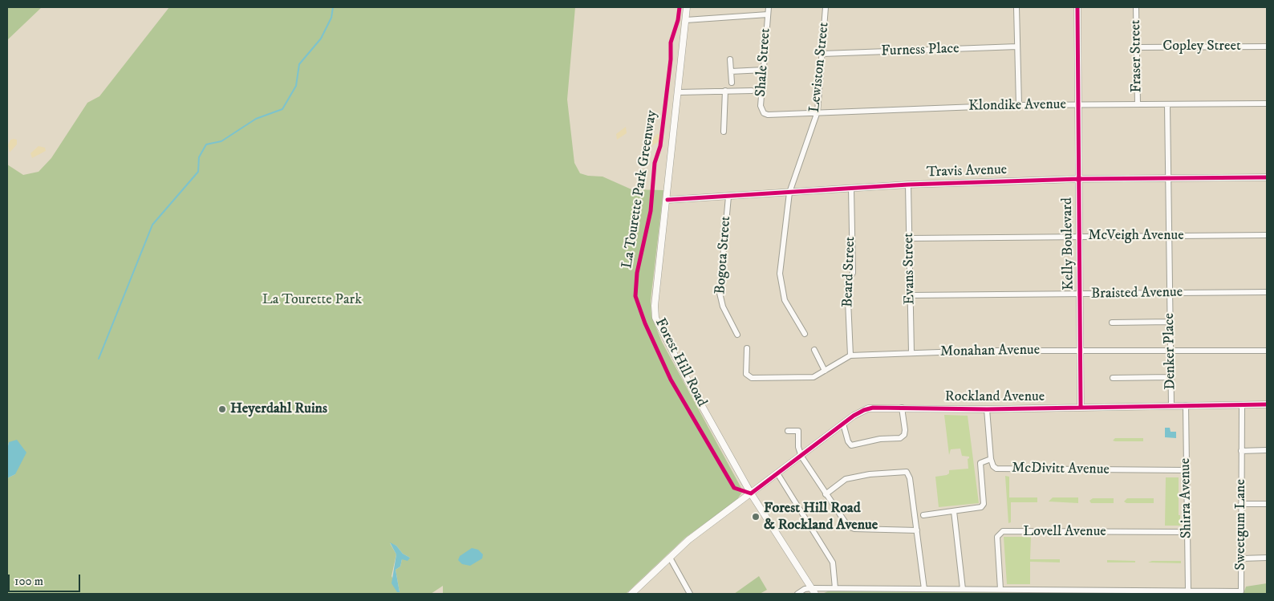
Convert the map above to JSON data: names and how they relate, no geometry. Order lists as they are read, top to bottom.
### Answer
{
  "streets": {
    "street": [
      "Copley Street",
      "Furness Place",
      "Fraser Street",
      "Shale Street",
      "Lewiston Street",
      "Klondike Avenue",
      "Travis Avenue",
      "McVeigh Avenue",
      "Kelly Boulevard",
      "Bogota Street",
      "Evans Street",
      "Beard Street",
      "Braisted Avenue",
      "Monahan Avenue",
      "Denker Place",
      "Forest Hill Road",
      "Rockland Avenue",
      "McDivitt Avenue",
      "Shirra Avenue",
      "Sweetgum Lane",
      "Lovell Avenue"
    ],
    "cycle path": ["La Tourette Park Greenway"]
  },
  "crossings": [
    ["Copley Street", "Fraser Street"],
    ["Furness Place", "Lewiston Street"],
    ["Fraser Street", "Klondike Avenue"],
    ["Shale Street", "Klondike Avenue"],
    ["Lewiston Street", "Klondike Avenue"],
    ["Lewiston Street", "Travis Avenue"],
    ["Klondike Avenue", "Kelly Boulevard"],
    ["Klondike Avenue", "Denker Place"],
    ["Travis Avenue", "Kelly Boulevard"],
    ["Travis Avenue", "Bogota Street"],
    ["Travis Avenue", "Evans Street"],
    ["Travis Avenue", "Beard Street"],
    ["Travis Avenue", "Denker Place"],
    ["Travis Avenue", "Forest Hill Road"],
    ["McVeigh Avenue", "Kelly Boulevard"],
    ["McVeigh Avenue", "Evans Street"],
    ["McVeigh Avenue", "Denker Place"],
    ["Kelly Boulevard", "Braisted Avenue"],
    ["Kelly Boulevard", "Monahan Avenue"],
    ["Kelly Boulevard", "Rockland Avenue"],
    ["Evans Street", "Braisted Avenue"],
    ["Evans Street", "Monahan Avenue"],
    ["Beard Street", "Monahan Avenue"],
    ["Braisted Avenue", "Denker Place"],
    ["Monahan Avenue", "Denker Place"],
    ["Denker Place", "Rockland Avenue"],
    ["Forest Hill Road", "Rockland Avenue"],
    ["Rockland Avenue", "Shirra Avenue"],
    ["Rockland Avenue", "Sweetgum Lane"],
    ["McDivitt Avenue", "Shirra Avenue"],
    ["Shirra Avenue", "Sweetgum Lane"],
    ["Shirra Avenue", "Lovell Avenue"]
  ],
  "parks": ["La Tourette Park"],
  "places": ["Heyerdahl Ruins", "Forest Hill Road & Rockland Avenue"],
  "scale_bar": "100 m"
}
